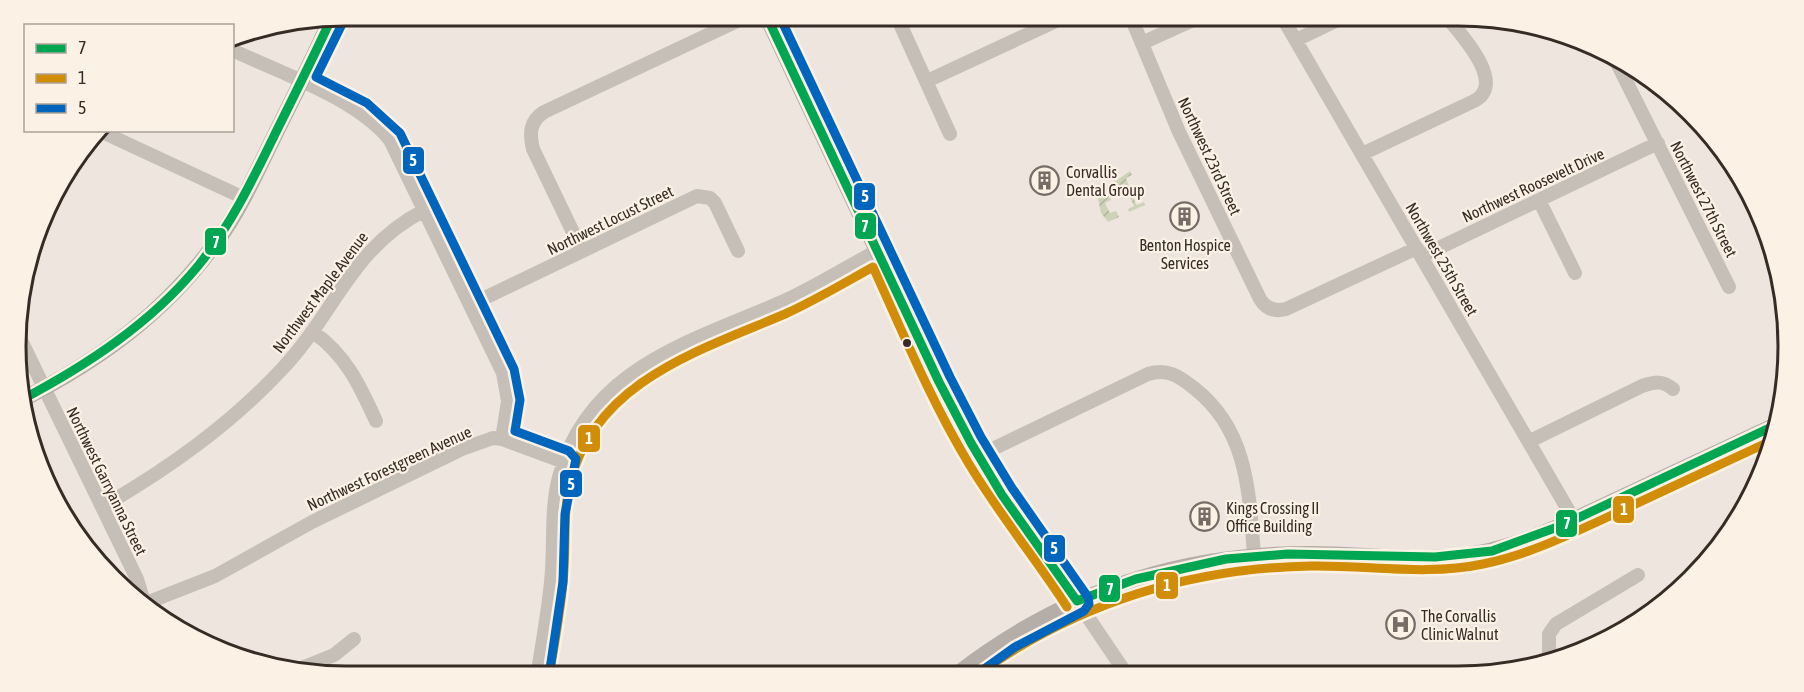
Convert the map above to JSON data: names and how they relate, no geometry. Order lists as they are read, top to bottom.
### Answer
{
  "streets": {
    "street": [
      "Northwest 23rd Street",
      "Northwest Roosevelt Drive",
      "Northwest 27th Street",
      "Northwest Locust Street",
      "Northwest 25th Street",
      "Northwest Maple Avenue",
      "Northwest Forestgreen Avenue",
      "Northwest Garryanna Street"
    ]
  },
  "crossings": [
    ["Northwest 23rd Street", "Northwest Roosevelt Drive"],
    ["Northwest Roosevelt Drive", "Northwest 27th Street"],
    ["Northwest Roosevelt Drive", "Northwest 25th Street"],
    ["Northwest Maple Avenue", "Northwest Garryanna Street"]
  ],
  "places": {
    "building": ["Corvallis Dental Group", "Benton Hospice Services", "Kings Crossing II Office Building"],
    "hospital": ["The Corvallis Clinic Walnut"]
  },
  "lines": ["transit line 7", "transit line 5", "transit line 1"],
  "legend": ["7", "1", "5"]
}
